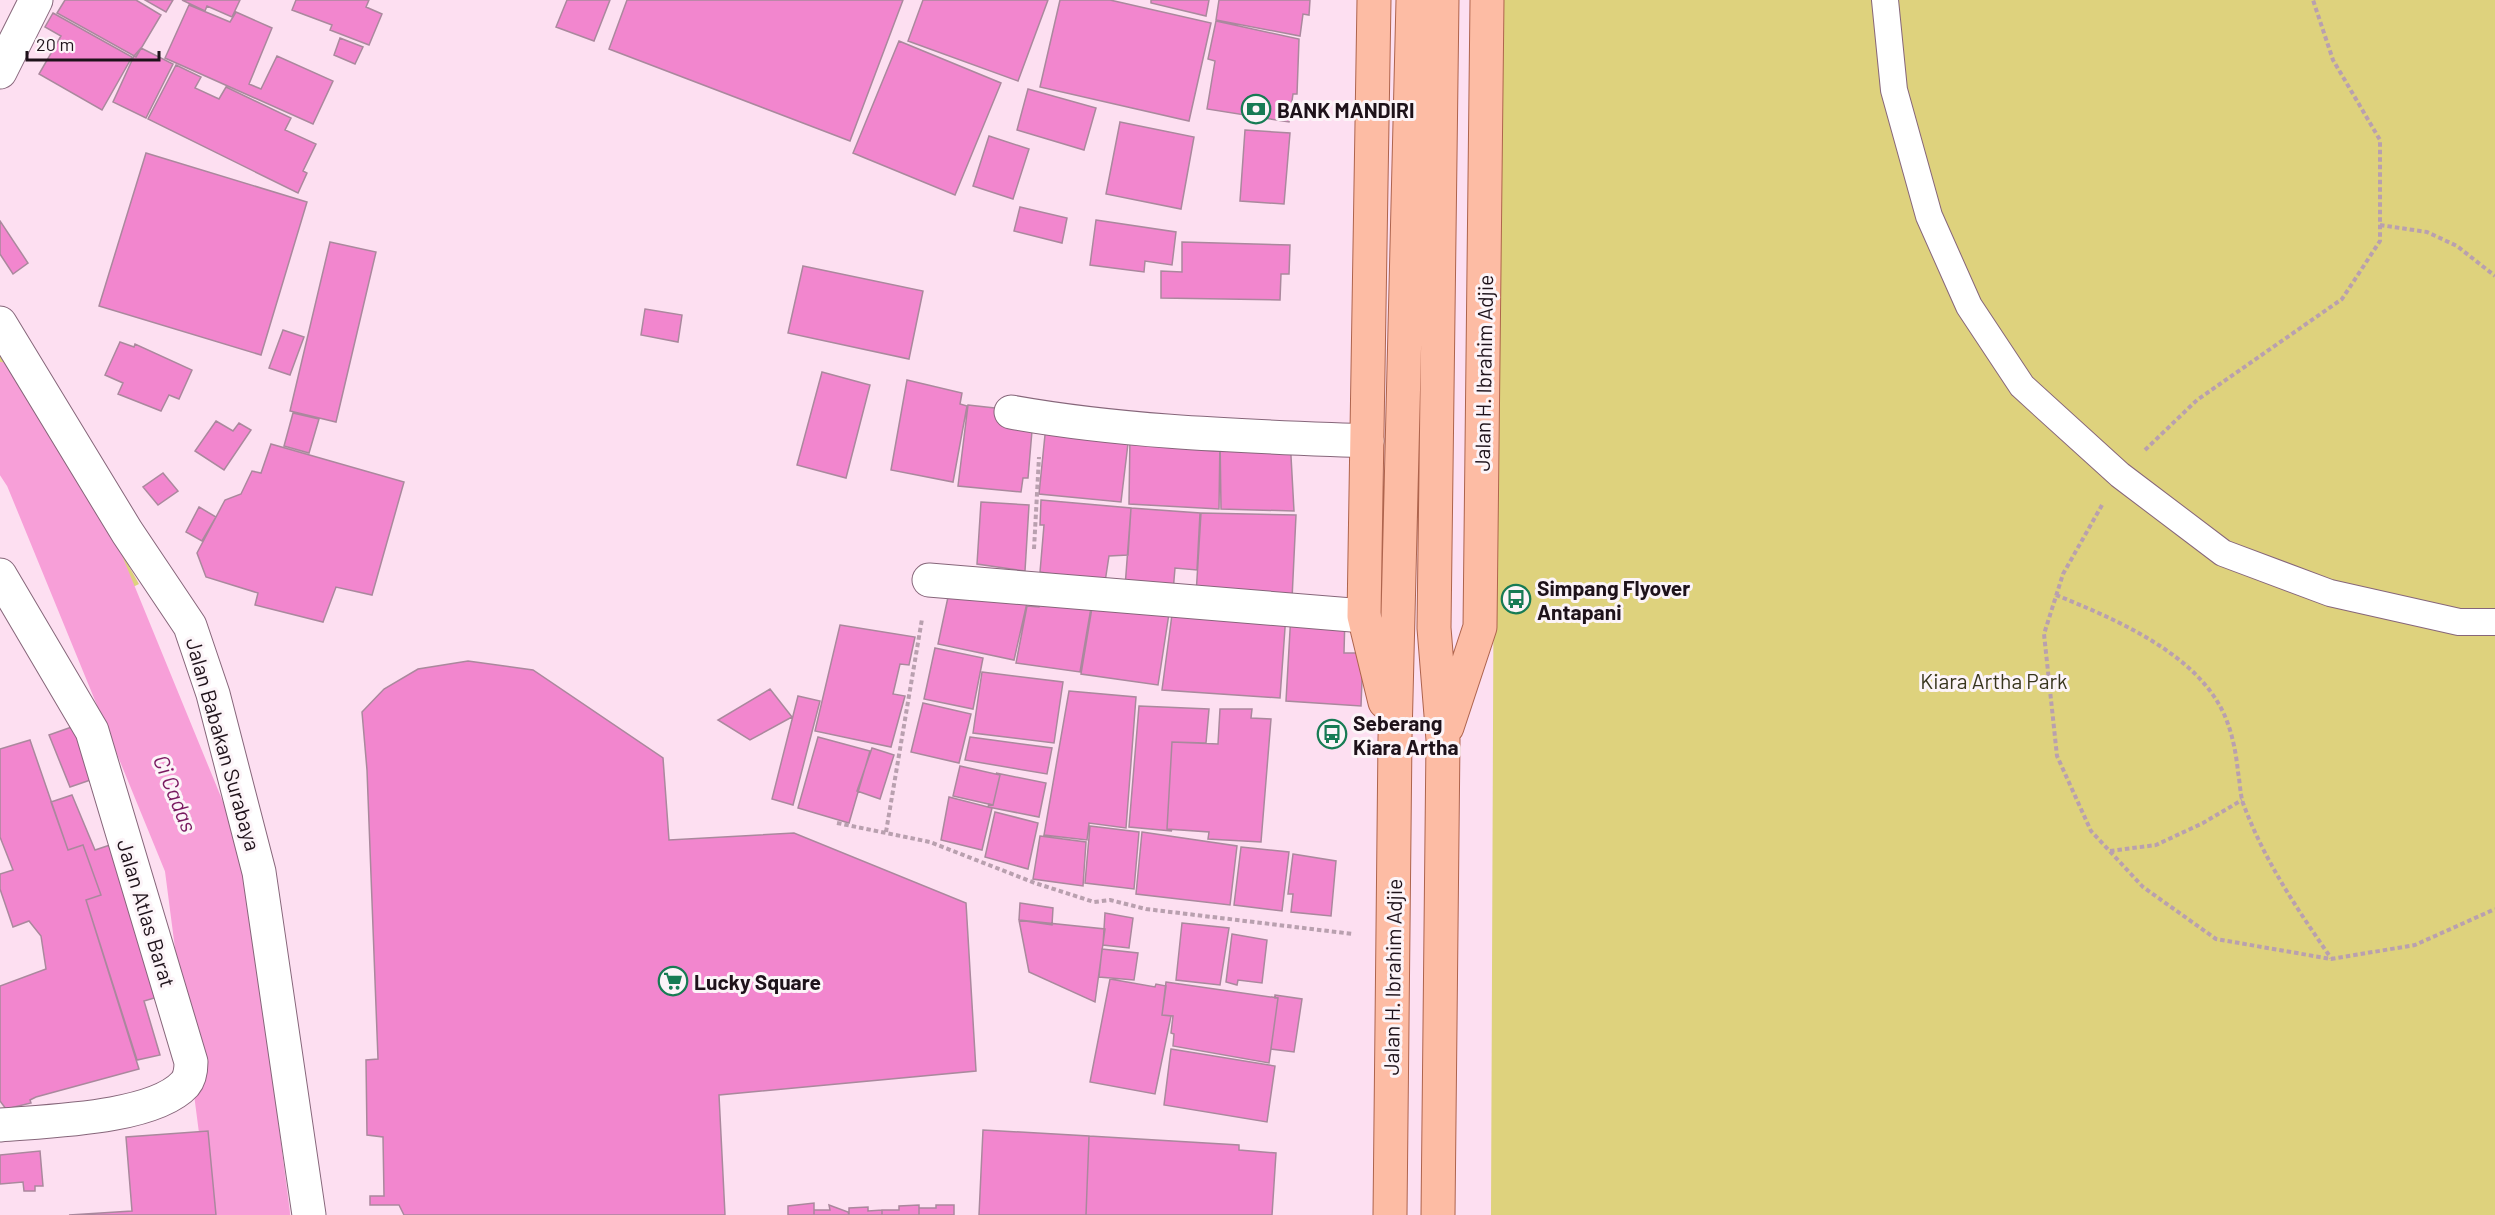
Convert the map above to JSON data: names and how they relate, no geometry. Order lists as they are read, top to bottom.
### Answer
{
  "streets": {
    "main road": ["Jalan H. Ibrahim Adjie"],
    "street": ["Jalan Babakan Surabaya", "Jalan Atlas Barat"]
  },
  "water": ["Ci Cadas"],
  "parks": ["Kiara Artha Park"],
  "places": {
    "bank": ["BANK MANDIRI"],
    "bus stop": ["Simpang Flyover Antapani", "Seberang Kiara Artha"],
    "supermarket": ["Lucky Square"]
  },
  "scale_bar": "20 m"
}
